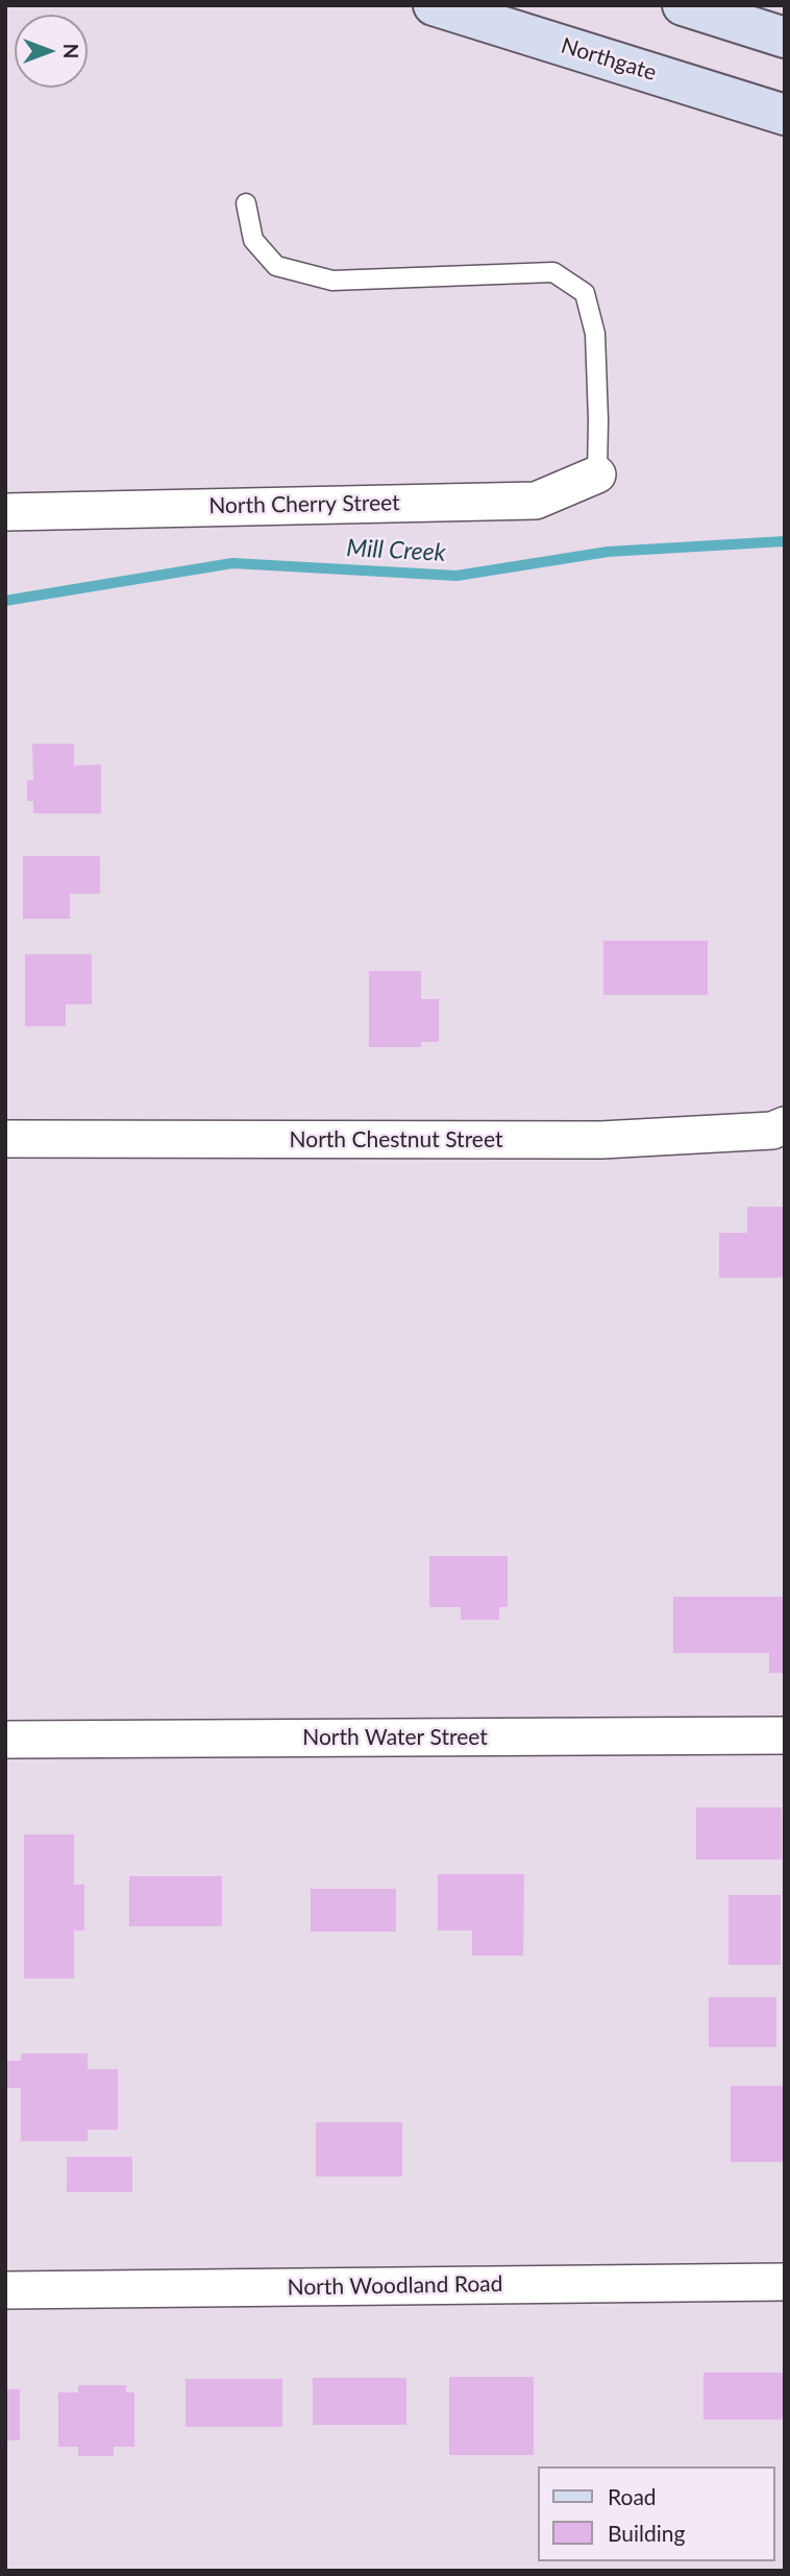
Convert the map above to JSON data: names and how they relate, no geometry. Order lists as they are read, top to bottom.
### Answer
{
  "streets": {
    "main road": ["Northgate"],
    "street": [
      "North Cherry Street",
      "North Chestnut Street",
      "North Water Street",
      "North Woodland Road"
    ]
  },
  "water": ["Mill Creek"],
  "legend": ["Road", "Building"],
  "north": "right"
}
